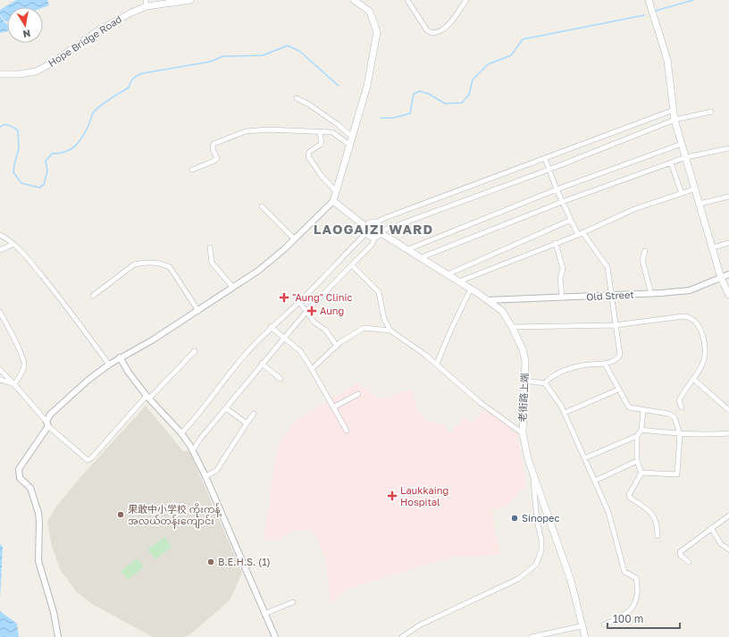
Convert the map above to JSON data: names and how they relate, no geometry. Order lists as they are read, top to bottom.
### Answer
{
  "streets": {
    "main road": ["Hope Bridge Road", "老街路上端"],
    "street": ["Old Street"]
  },
  "crossings": [
    ["Old Street", "老街路上端"]
  ],
  "districts": ["LAOGAIZI WARD"],
  "places": {
    "health": ["\"Aung\" Clinic", "Aung", "Laukkaing Hospital"],
    "other": ["果敢中小学校 ကိုးကန့် အလယ်တန်းကျောင်း", "Sinopec", "B.E.H.S. (1)"]
  },
  "scale_bar": "100 m",
  "north": "bottom"
}
